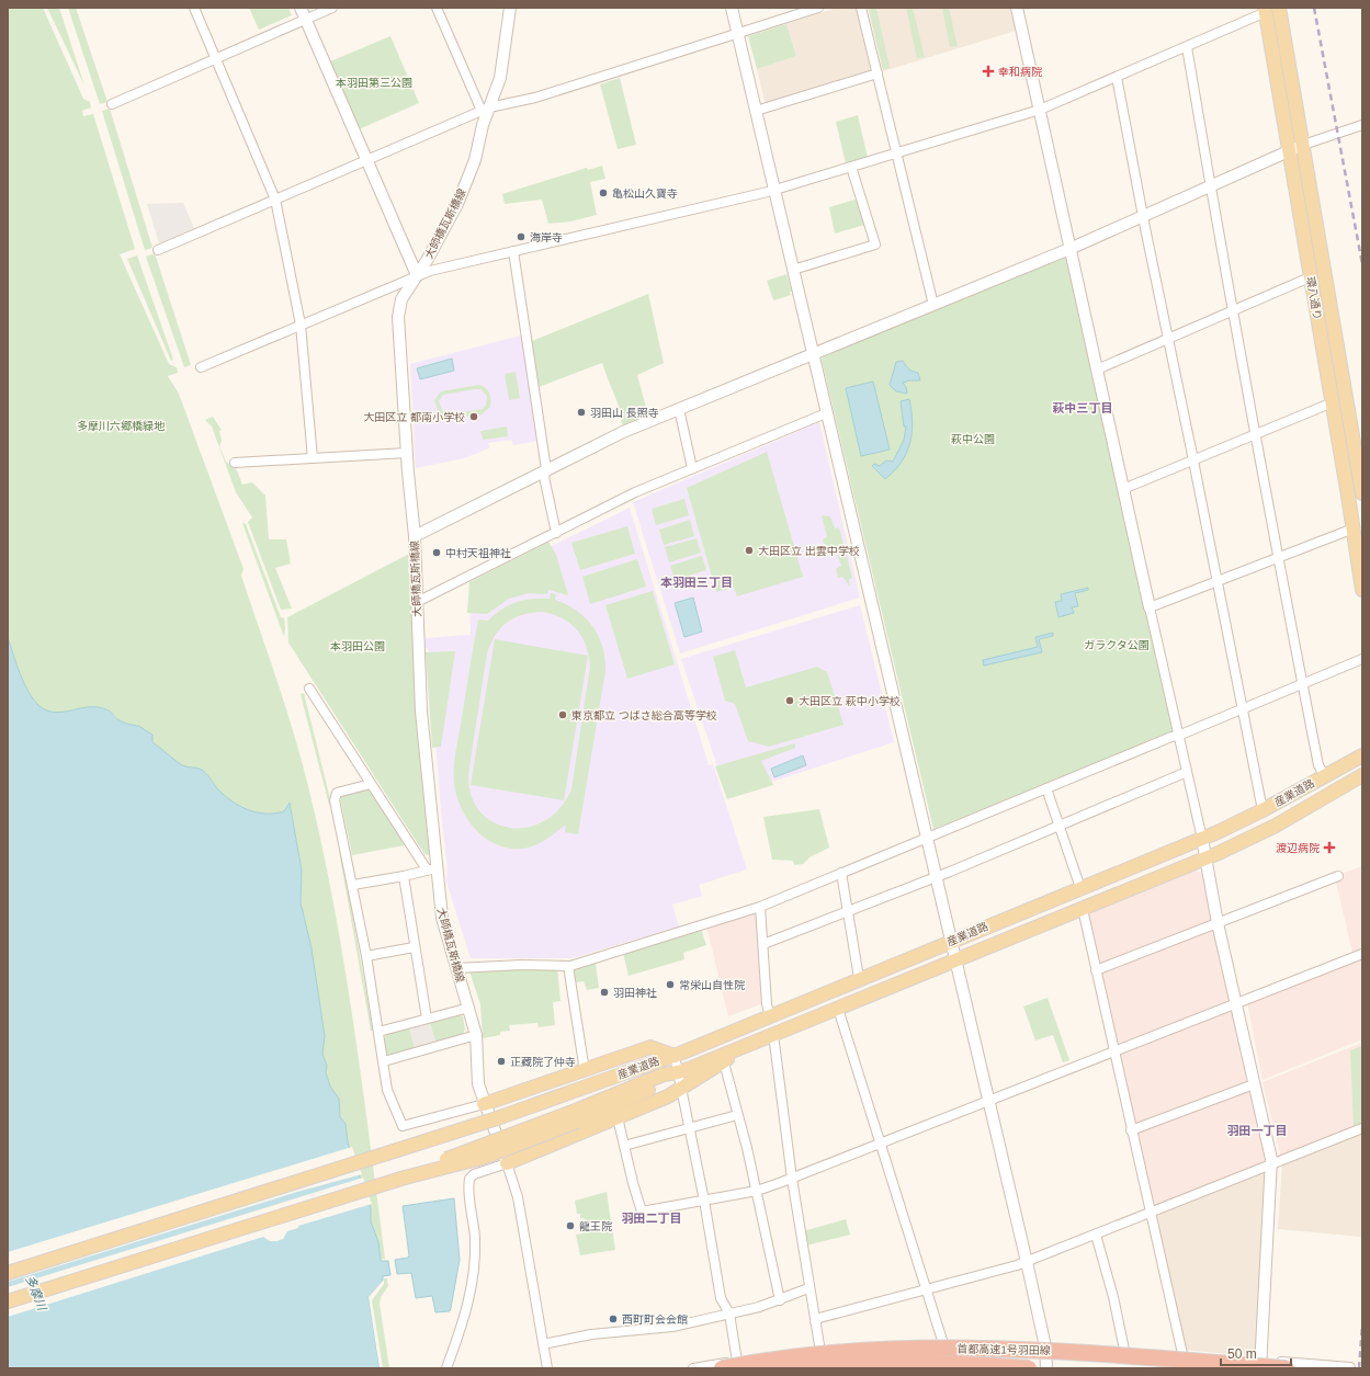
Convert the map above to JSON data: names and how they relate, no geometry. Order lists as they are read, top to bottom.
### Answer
{
  "streets": {
    "highway": ["首都高速1号羽田線"],
    "main road": ["環八通り", "産業道路"],
    "street": ["大師橋瓦斯橋線"]
  },
  "districts": [
    "萩中三丁目",
    "本羽田三丁目",
    "羽田一丁目",
    "羽田二丁目"
  ],
  "water": ["多摩川"],
  "parks": [
    "本羽田第三公園",
    "多摩川六郷橋緑地",
    "萩中公園",
    "ガラクタ公園",
    "本羽田公園"
  ],
  "places": {
    "health": ["幸和病院", "渡辺病院"],
    "other": [
      "亀松山久寶寺",
      "海岸寺",
      "羽田山 長照寺",
      "大田区立 都南小学校",
      "大田区立 出雲中学校",
      "中村天祖神社",
      "大田区立 萩中小学校",
      "東京都立 つばさ総合高等学校",
      "常栄山自性院",
      "羽田神社",
      "正藏院了仲寺",
      "龍王院",
      "西町町会会館"
    ]
  },
  "scale_bar": "50 m"
}
